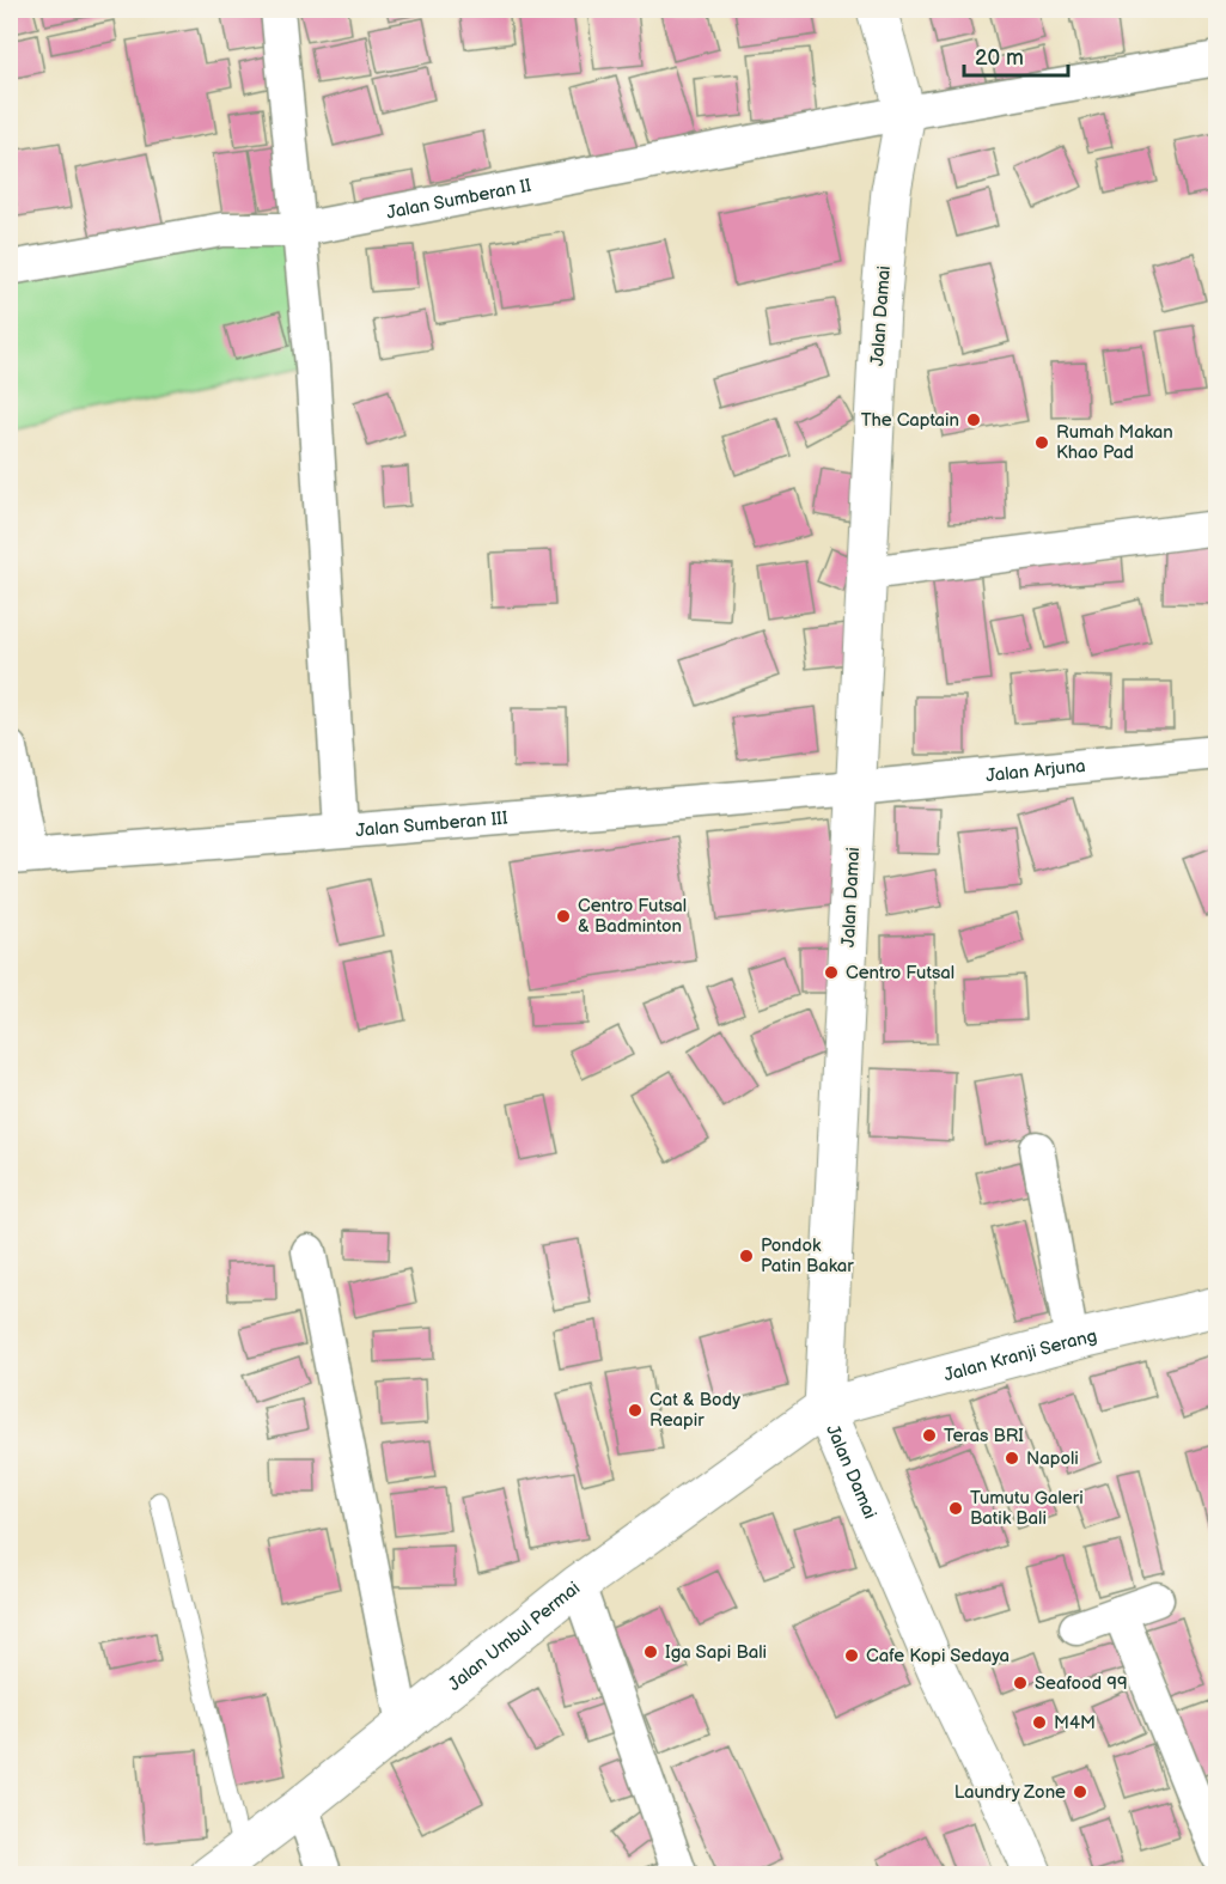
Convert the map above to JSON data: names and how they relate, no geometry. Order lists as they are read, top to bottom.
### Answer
{
  "streets": {
    "main road": ["Jalan Damai", "Jalan Kranji Serang", "Jalan Umbul Permai"],
    "street": ["Jalan Sumberan II", "Jalan Arjuna", "Jalan Sumberan III"]
  },
  "crossings": [
    ["Jalan Sumberan II", "Jalan Damai"],
    ["Jalan Damai", "Jalan Arjuna"],
    ["Jalan Damai", "Jalan Sumberan III"],
    ["Jalan Damai", "Jalan Kranji Serang"],
    ["Jalan Damai", "Jalan Umbul Permai"],
    ["Jalan Arjuna", "Jalan Sumberan III"],
    ["Jalan Kranji Serang", "Jalan Umbul Permai"]
  ],
  "places": [
    "The Captain",
    "Rumah Makan Khao Pad",
    "Centro Futsal & Badminton",
    "Centro Futsal",
    "Pondok Patin Bakar",
    "Cat & Body Reapir",
    "Teras BRI",
    "Napoli",
    "Tumutu Galeri Batik Bali",
    "Iga Sapi Bali",
    "Cafe Kopi Sedaya",
    "Seafood 99",
    "M4M",
    "Laundry Zone"
  ],
  "scale_bar": "20 m"
}
